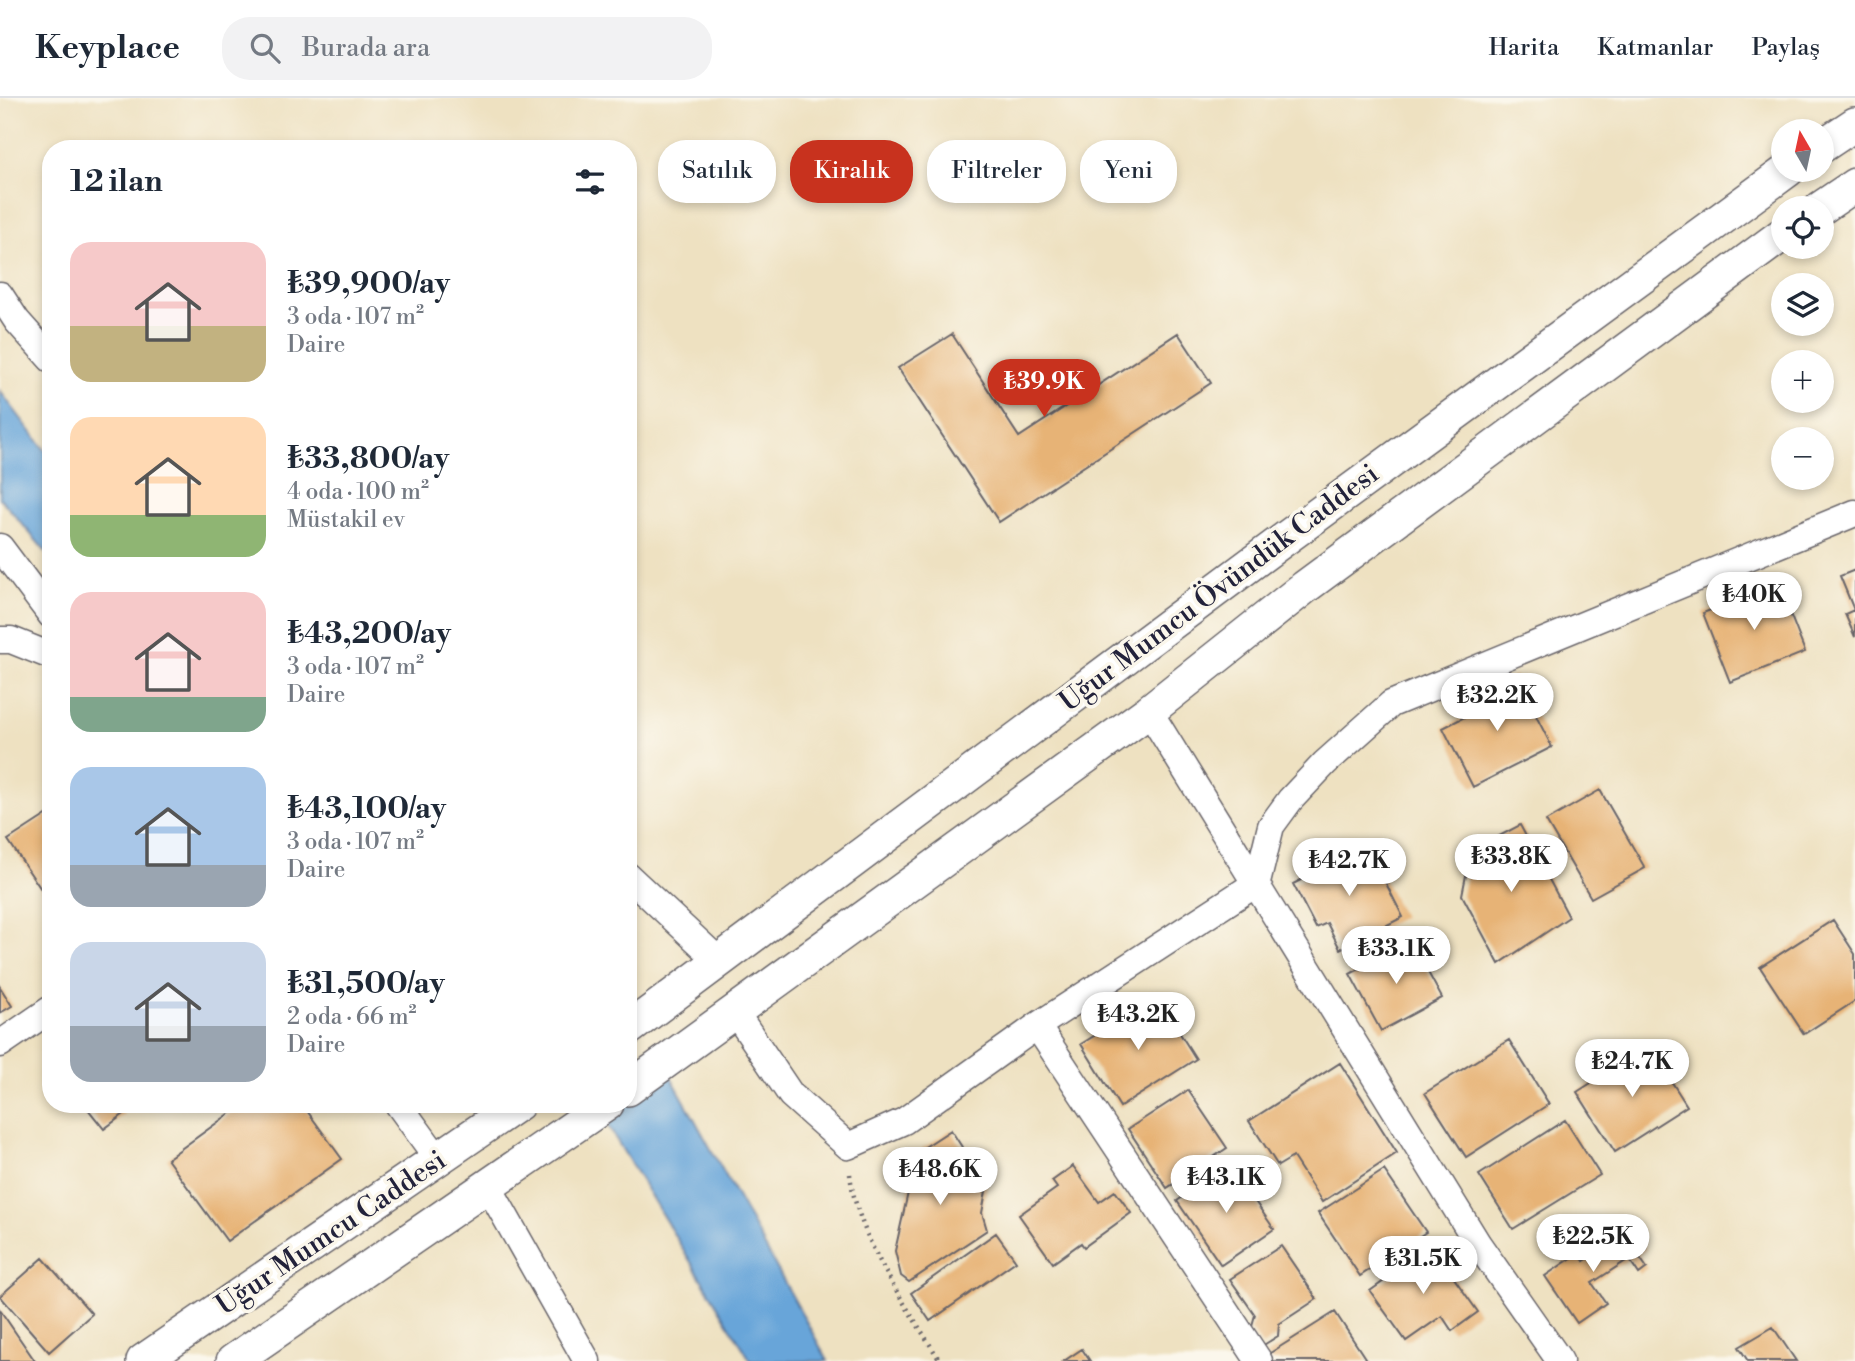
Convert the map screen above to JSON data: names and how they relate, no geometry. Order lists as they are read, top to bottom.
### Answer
{
  "streets": {
    "street": ["Uğur Mumcu Övündük Caddesi", "Uğur Mumcu Caddesi"]
  },
  "north": "top",
  "page": {
    "header": "Keyplace",
    "search": "Burada ara",
    "nav": ["Harita", "Katmanlar", "Paylaş"],
    "map_buttons": ["+", "−"],
    "chip": [
      "Satılık",
      "Kiralık",
      "Filtreler",
      "Yeni"
    ],
    "heading": "12 ilan",
    "list": [
      {
        "name": "₺39,900/ay",
        "note": "3 oda · 107 m² · Daire"
      },
      {
        "name": "₺33,800/ay",
        "note": "4 oda · 100 m² · Müstakil ev"
      },
      {
        "name": "₺43,200/ay",
        "note": "3 oda · 107 m² · Daire"
      },
      {
        "name": "₺43,100/ay",
        "note": "3 oda · 107 m² · Daire"
      },
      {
        "name": "₺31,500/ay",
        "note": "2 oda · 66 m² · Daire"
      }
    ],
    "price": [
      "₺39.9K",
      "₺40K",
      "₺32.2K",
      "₺33.8K",
      "₺42.7K",
      "₺33.1K",
      "₺43.2K",
      "₺24.7K",
      "₺48.6K",
      "₺43.1K",
      "₺22.5K",
      "₺31.5K"
    ]
  }
}
